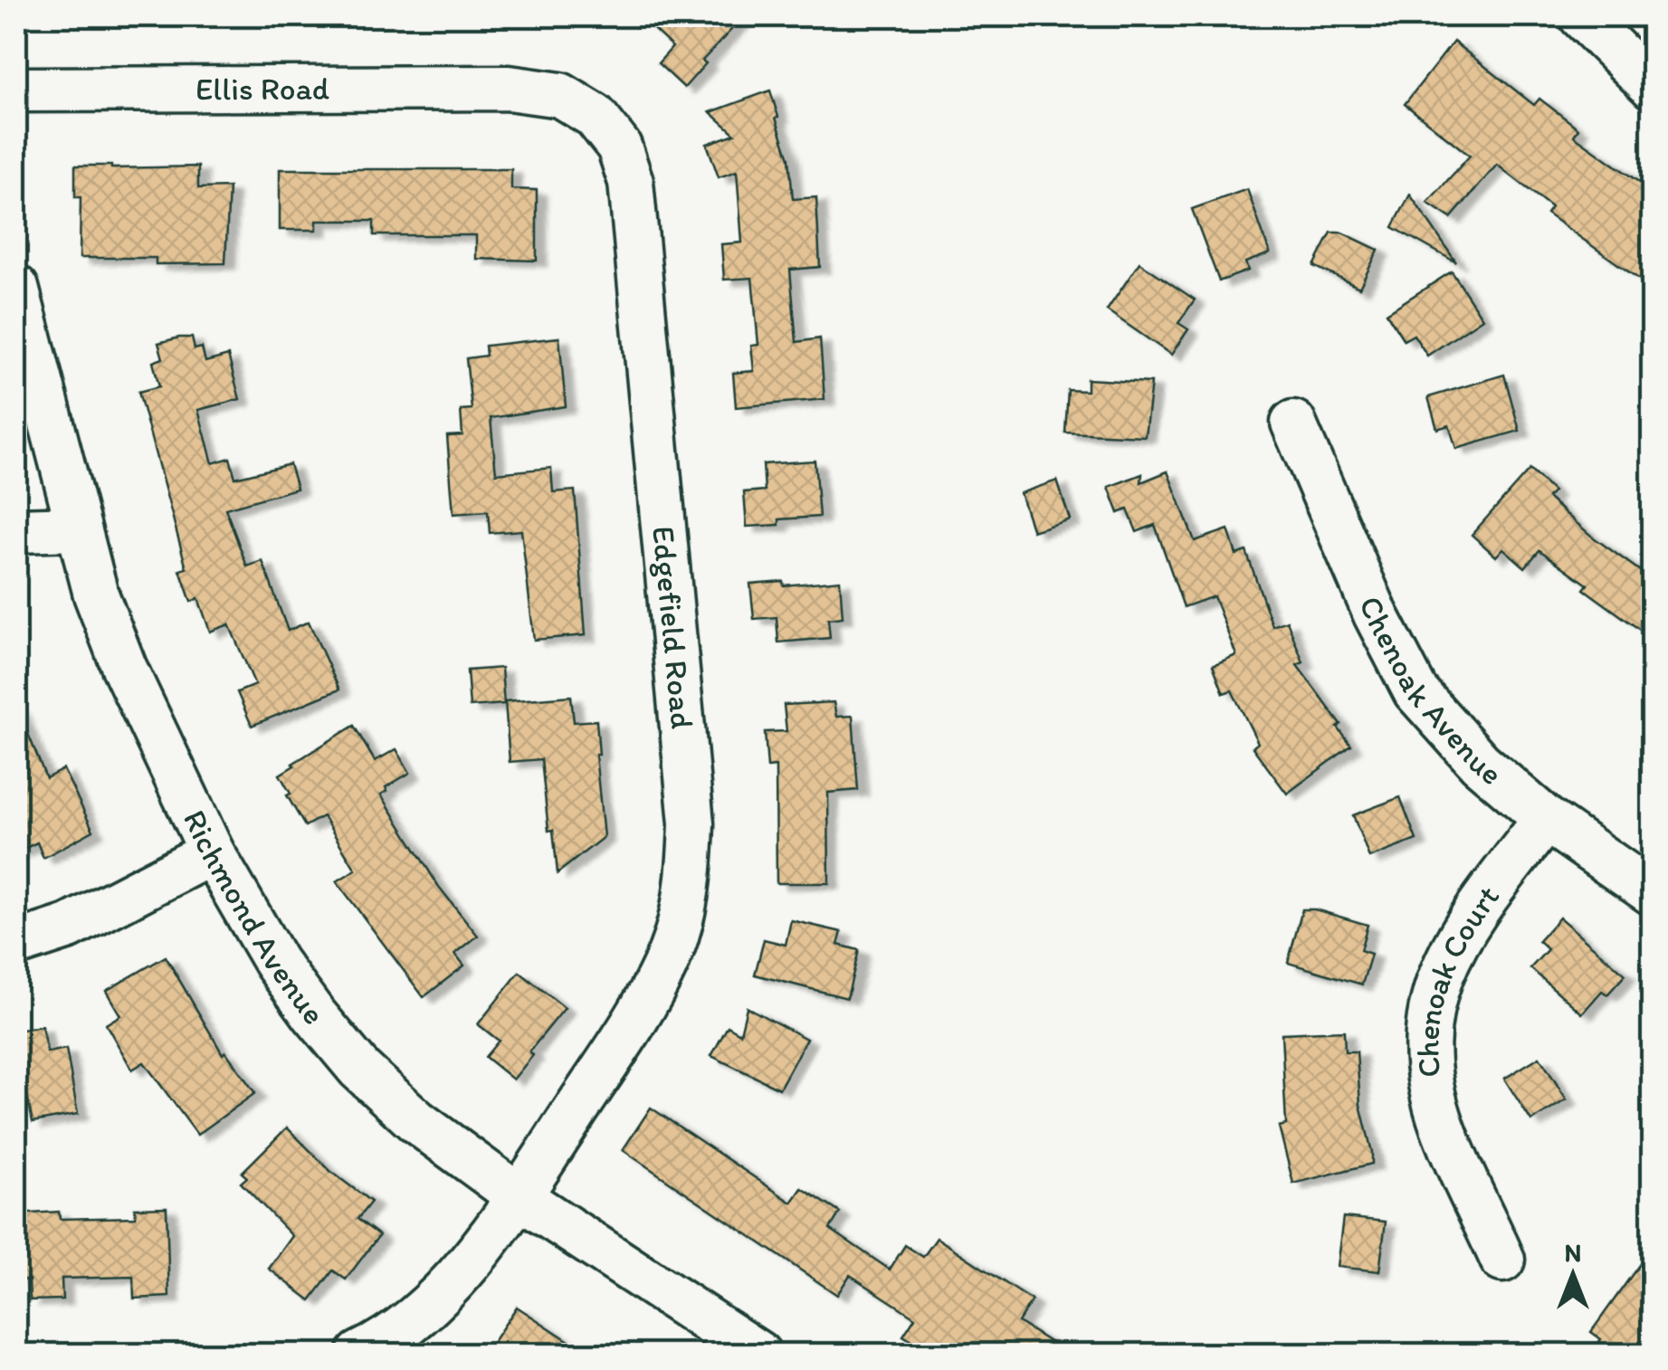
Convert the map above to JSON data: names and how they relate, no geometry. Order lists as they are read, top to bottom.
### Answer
{
  "streets": {
    "street": [
      "Ellis Road",
      "Edgefield Road",
      "Chenoak Avenue",
      "Richmond Avenue",
      "Chenoak Court"
    ]
  },
  "crossings": [
    ["Ellis Road", "Edgefield Road"],
    ["Edgefield Road", "Richmond Avenue"],
    ["Chenoak Avenue", "Chenoak Court"]
  ],
  "north": "top"
}
